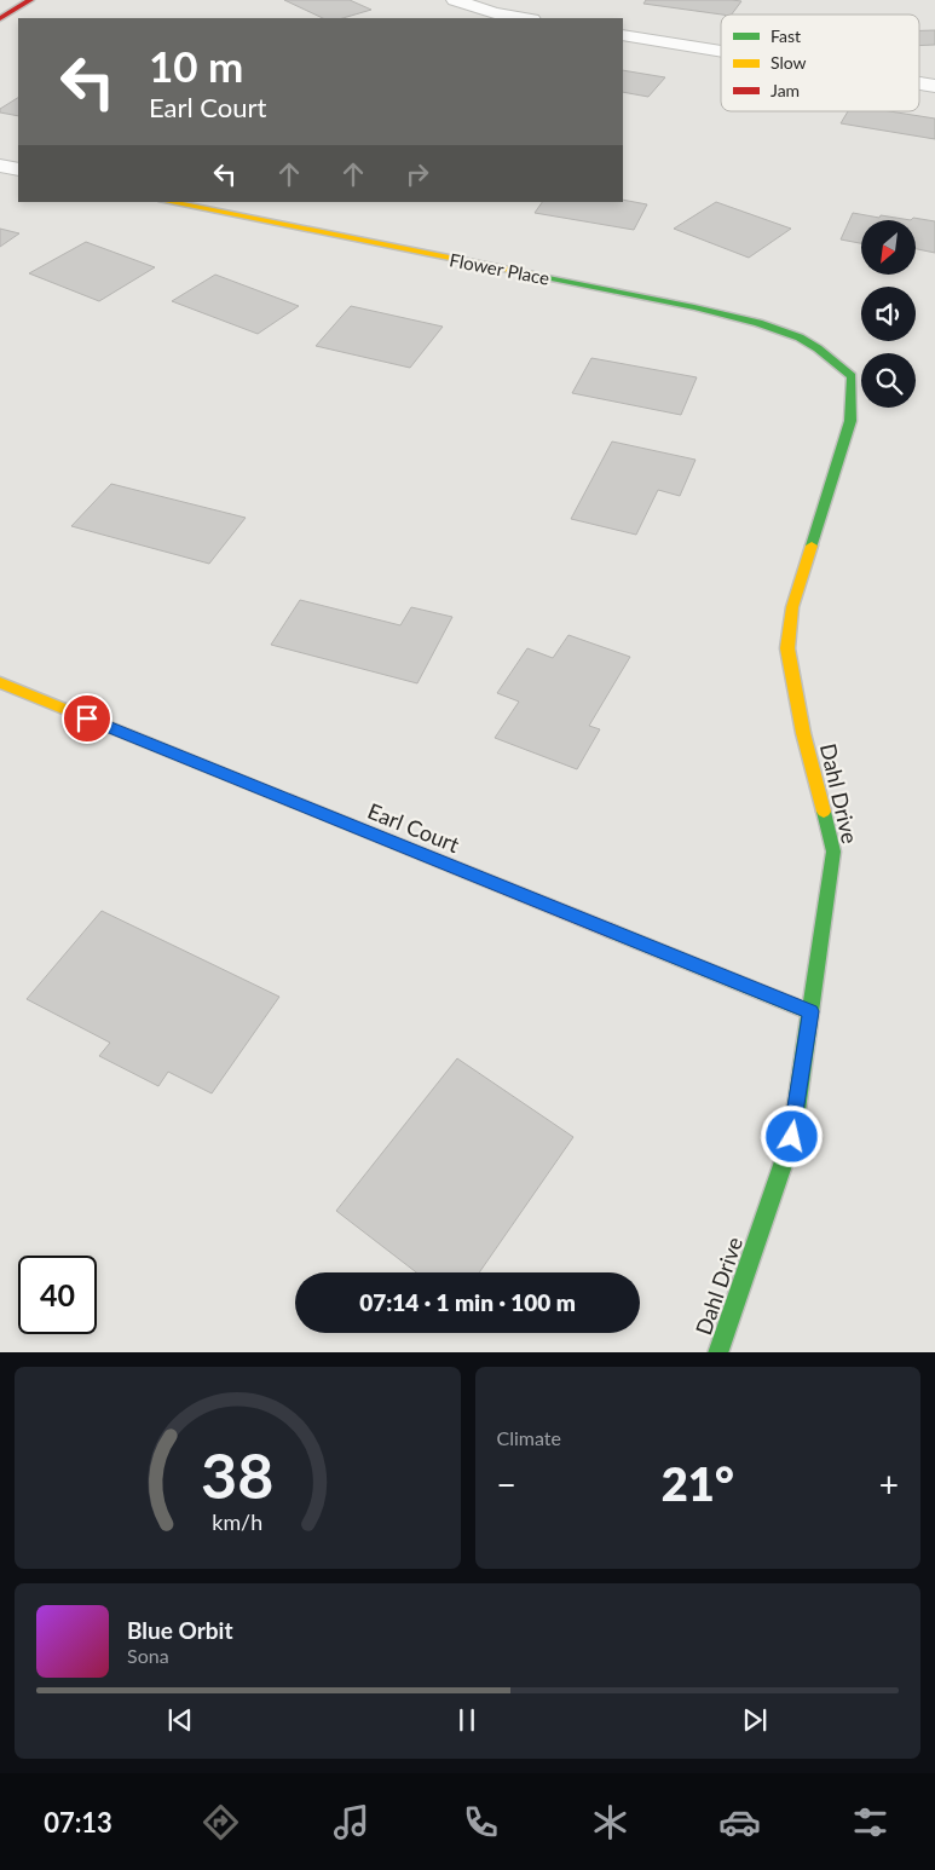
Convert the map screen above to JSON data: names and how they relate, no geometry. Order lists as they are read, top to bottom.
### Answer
{
  "streets": {
    "street": ["Flower Place", "Dahl Drive", "Earl Court"]
  },
  "crossings": [
    ["Flower Place", "Dahl Drive"],
    ["Dahl Drive", "Earl Court"]
  ],
  "legend": ["Fast", "Slow", "Jam"],
  "north": "bottom left",
  "page": {
    "turn": ["10 m", "Earl Court"],
    "limit": "40",
    "trip": "07:14 · 1 min · 100 m",
    "tile": "Climate",
    "heat": ["−", "21°", "+"],
    "song": ["Blue Orbit", "Sona"],
    "tabs": "07:13",
    "gauge": ["38", "km/h"]
  }
}
